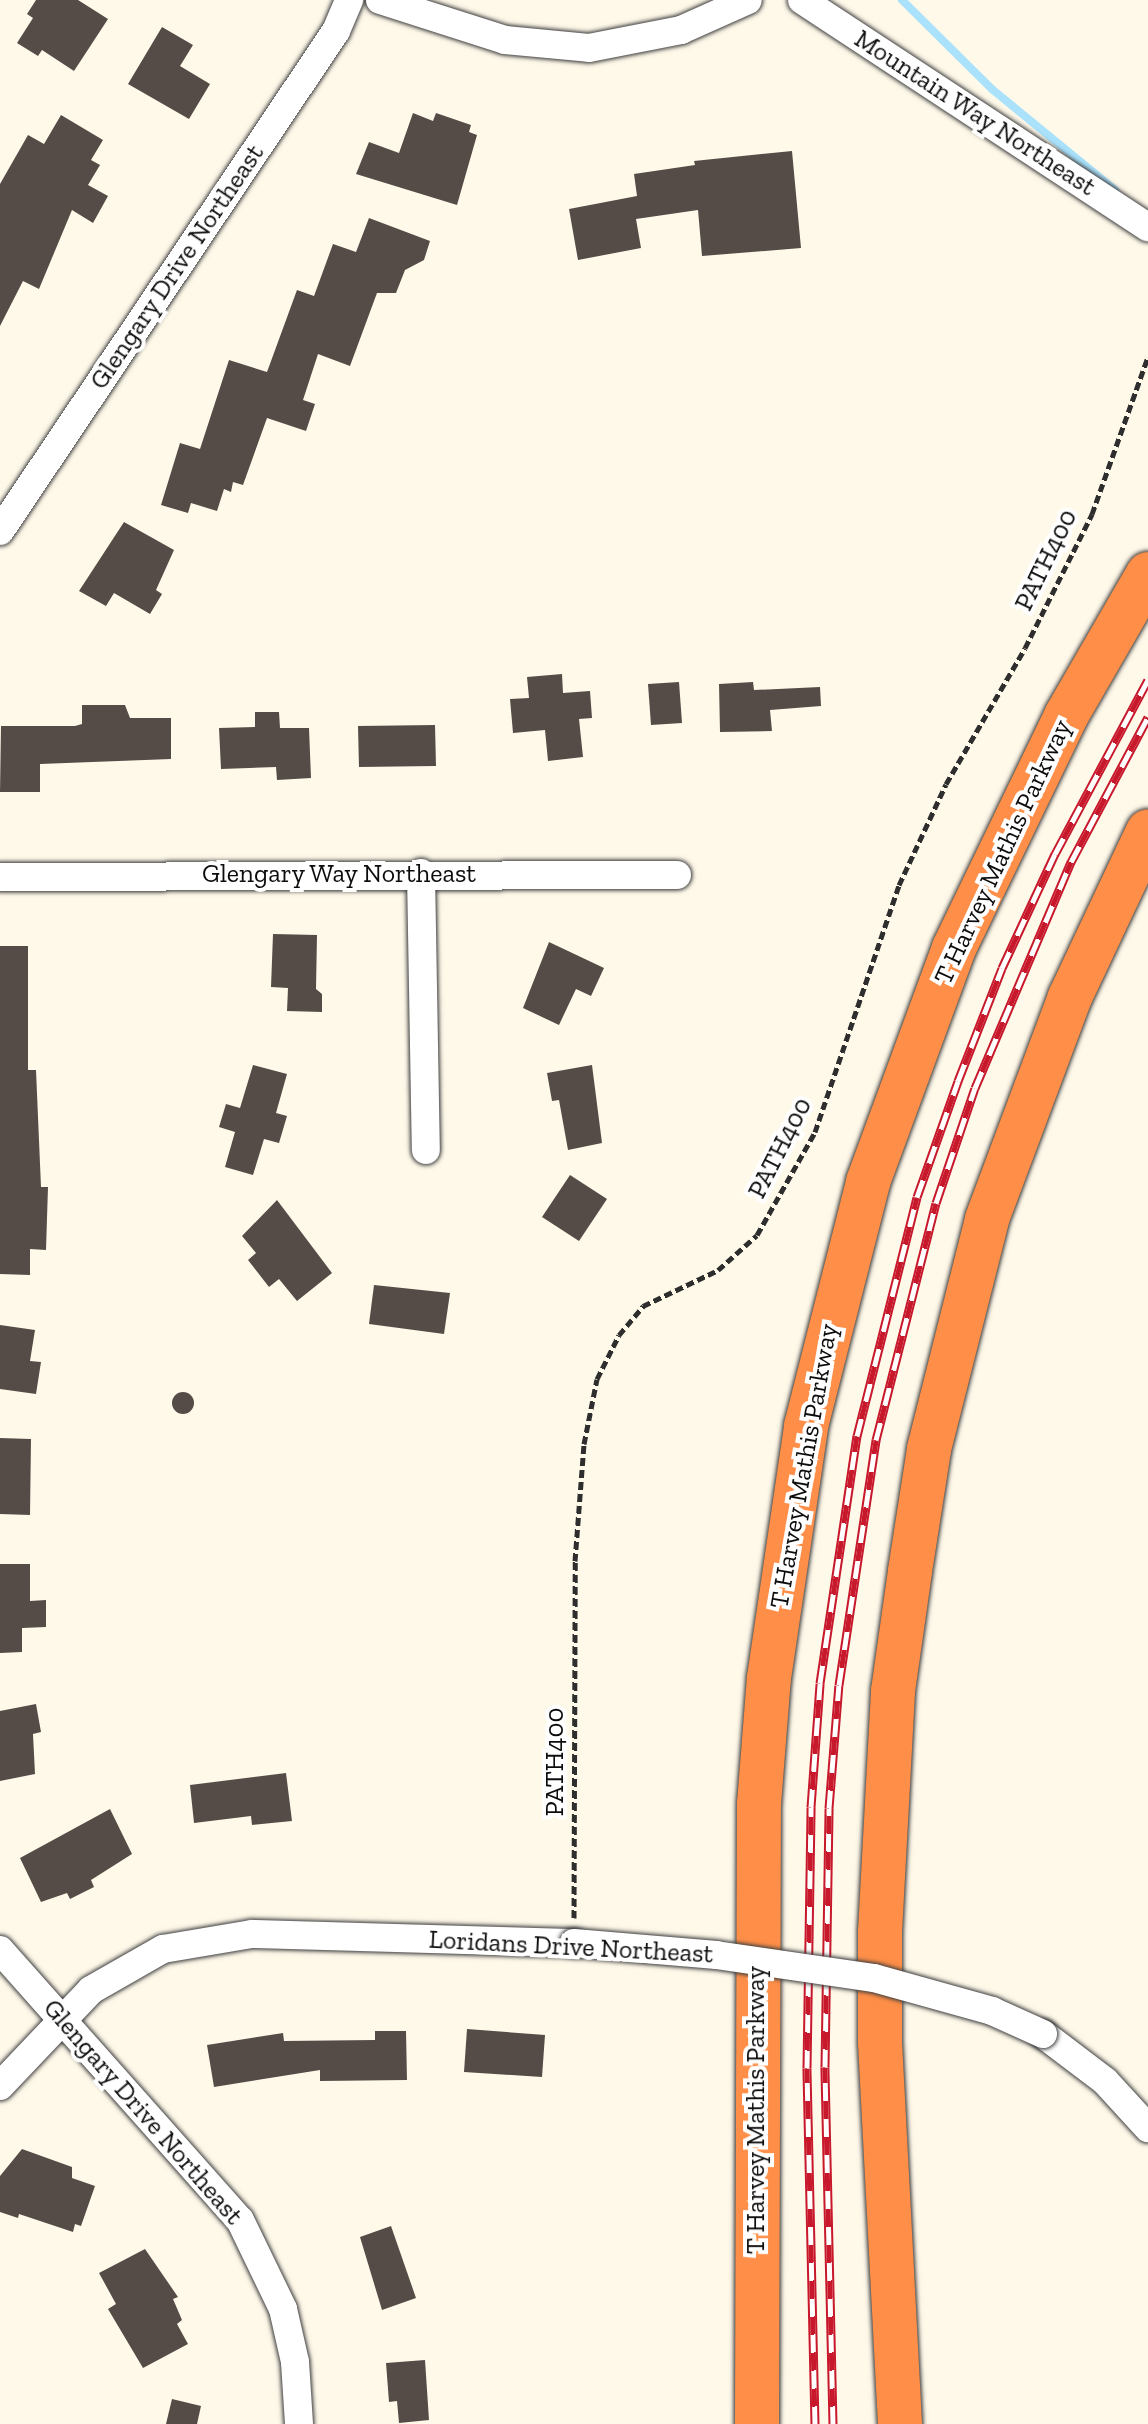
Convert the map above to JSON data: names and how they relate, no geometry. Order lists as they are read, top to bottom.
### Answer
{
  "streets": {
    "highway": ["T Harvey Mathis Parkway"],
    "street": [
      "Mountain Way Northeast",
      "Glengary Drive Northeast",
      "Glengary Way Northeast",
      "Loridans Drive Northeast"
    ],
    "path": ["PATH400"]
  },
  "crossings": [
    ["Glengary Drive Northeast", "Loridans Drive Northeast"],
    ["PATH400", "Loridans Drive Northeast"]
  ]
}
